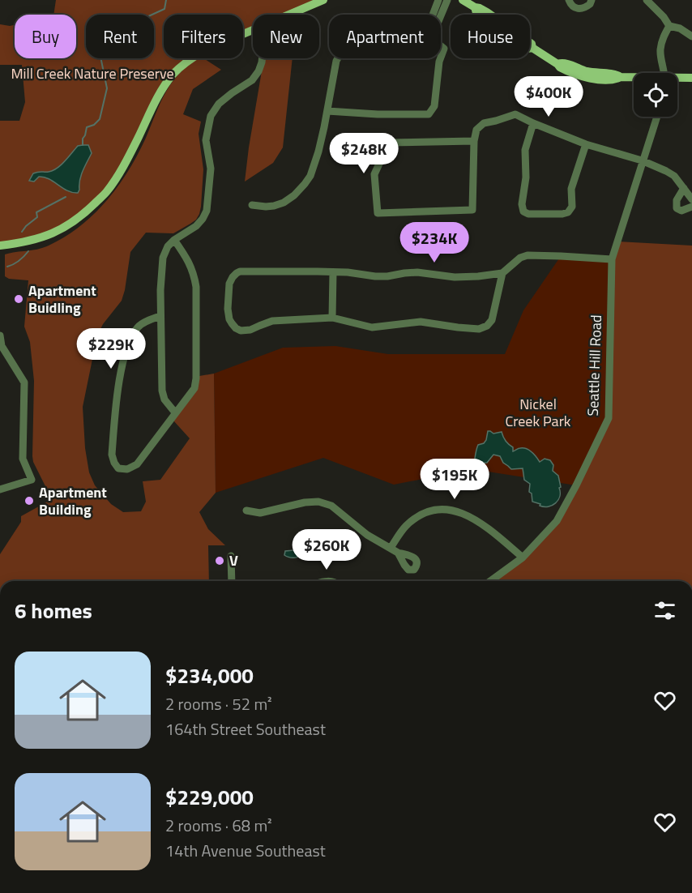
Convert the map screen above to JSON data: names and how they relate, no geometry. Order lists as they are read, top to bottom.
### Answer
{
  "streets": {
    "street": ["Seattle Hill Road"]
  },
  "parks": ["Mill Creek Nature Preserve", "Nickel Creek Park"],
  "places": ["Apartment Buidling", "Apartment Building", "V"],
  "page": {
    "chip": [
      "Buy",
      "Rent",
      "Filters",
      "New",
      "Apartment",
      "House"
    ],
    "price": [
      "$400K",
      "$248K",
      "$234K",
      "$229K",
      "$195K",
      "$260K"
    ],
    "heading": "6 homes",
    "list": [
      {
        "name": "$234,000",
        "note": "2 rooms · 52 m² · 164th Street Southeast"
      },
      {
        "name": "$229,000",
        "note": "2 rooms · 68 m² · 14th Avenue Southeast"
      }
    ]
  }
}
